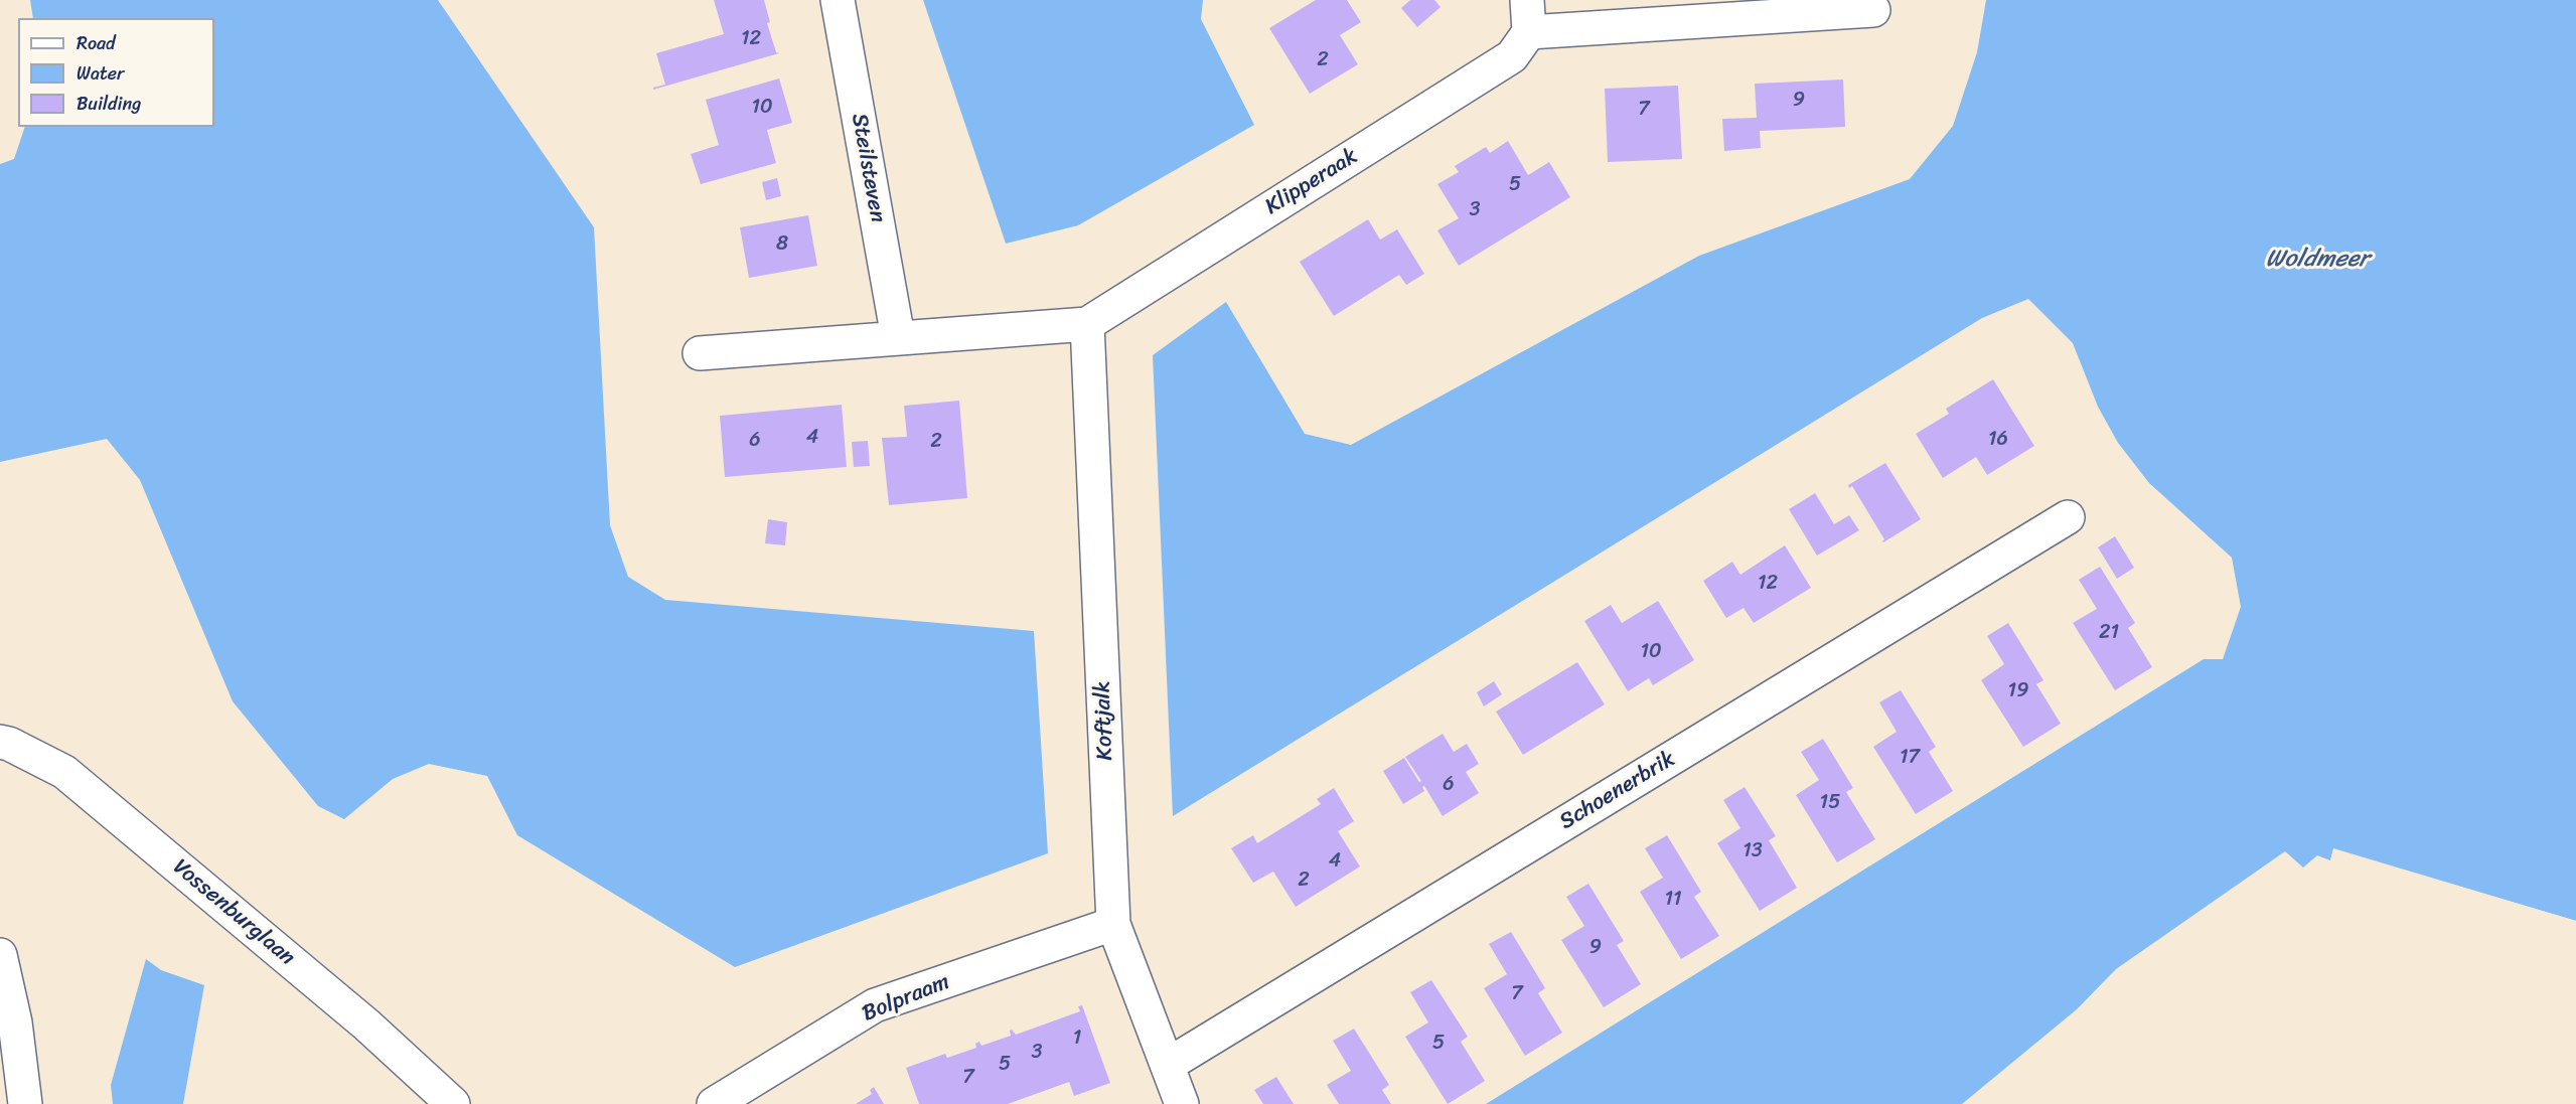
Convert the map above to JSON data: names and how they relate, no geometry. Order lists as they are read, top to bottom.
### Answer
{
  "streets": {
    "street": [
      "Steilsteven",
      "Klipperaak",
      "Koftjalk",
      "Schoenerbrik",
      "Vossenburglaan",
      "Bolpraam"
    ]
  },
  "crossings": [
    ["Klipperaak", "Koftjalk"],
    ["Koftjalk", "Schoenerbrik"],
    ["Koftjalk", "Bolpraam"]
  ],
  "water": ["Woldmeer"],
  "house_numbers": [
    "12",
    "2",
    "9",
    "10",
    "7",
    "5",
    "3",
    "8",
    "4",
    "16",
    "6",
    "2",
    "12",
    "21",
    "10",
    "19",
    "17",
    "6",
    "15",
    "13",
    "4",
    "2",
    "11",
    "9",
    "7",
    "1",
    "5",
    "3",
    "5",
    "7"
  ],
  "legend": ["Road", "Water", "Building"]
}
